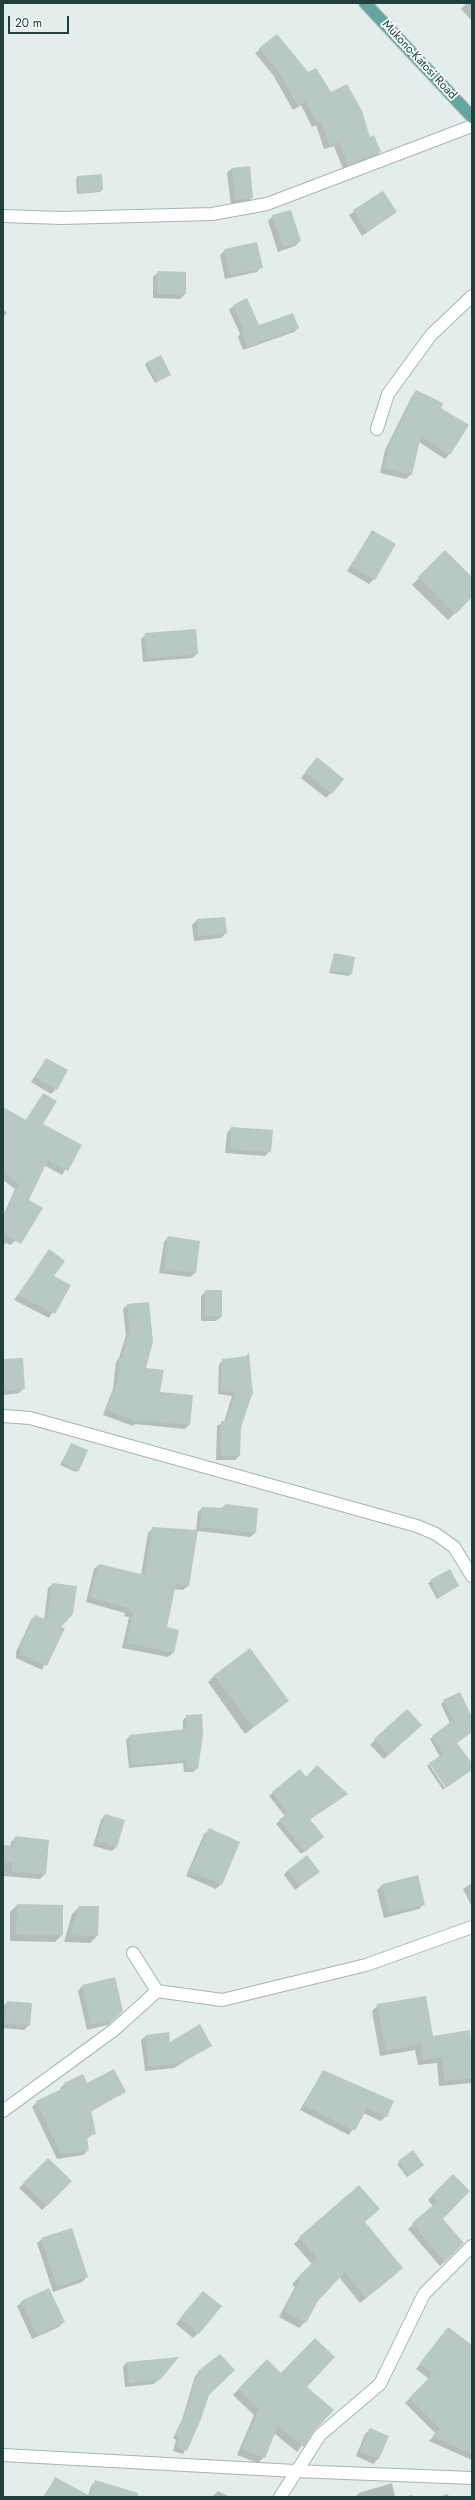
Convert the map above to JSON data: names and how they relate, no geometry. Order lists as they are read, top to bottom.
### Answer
{
  "streets": {
    "main road": ["Mukono-Katosi Road"]
  },
  "scale_bar": "20 m"
}
